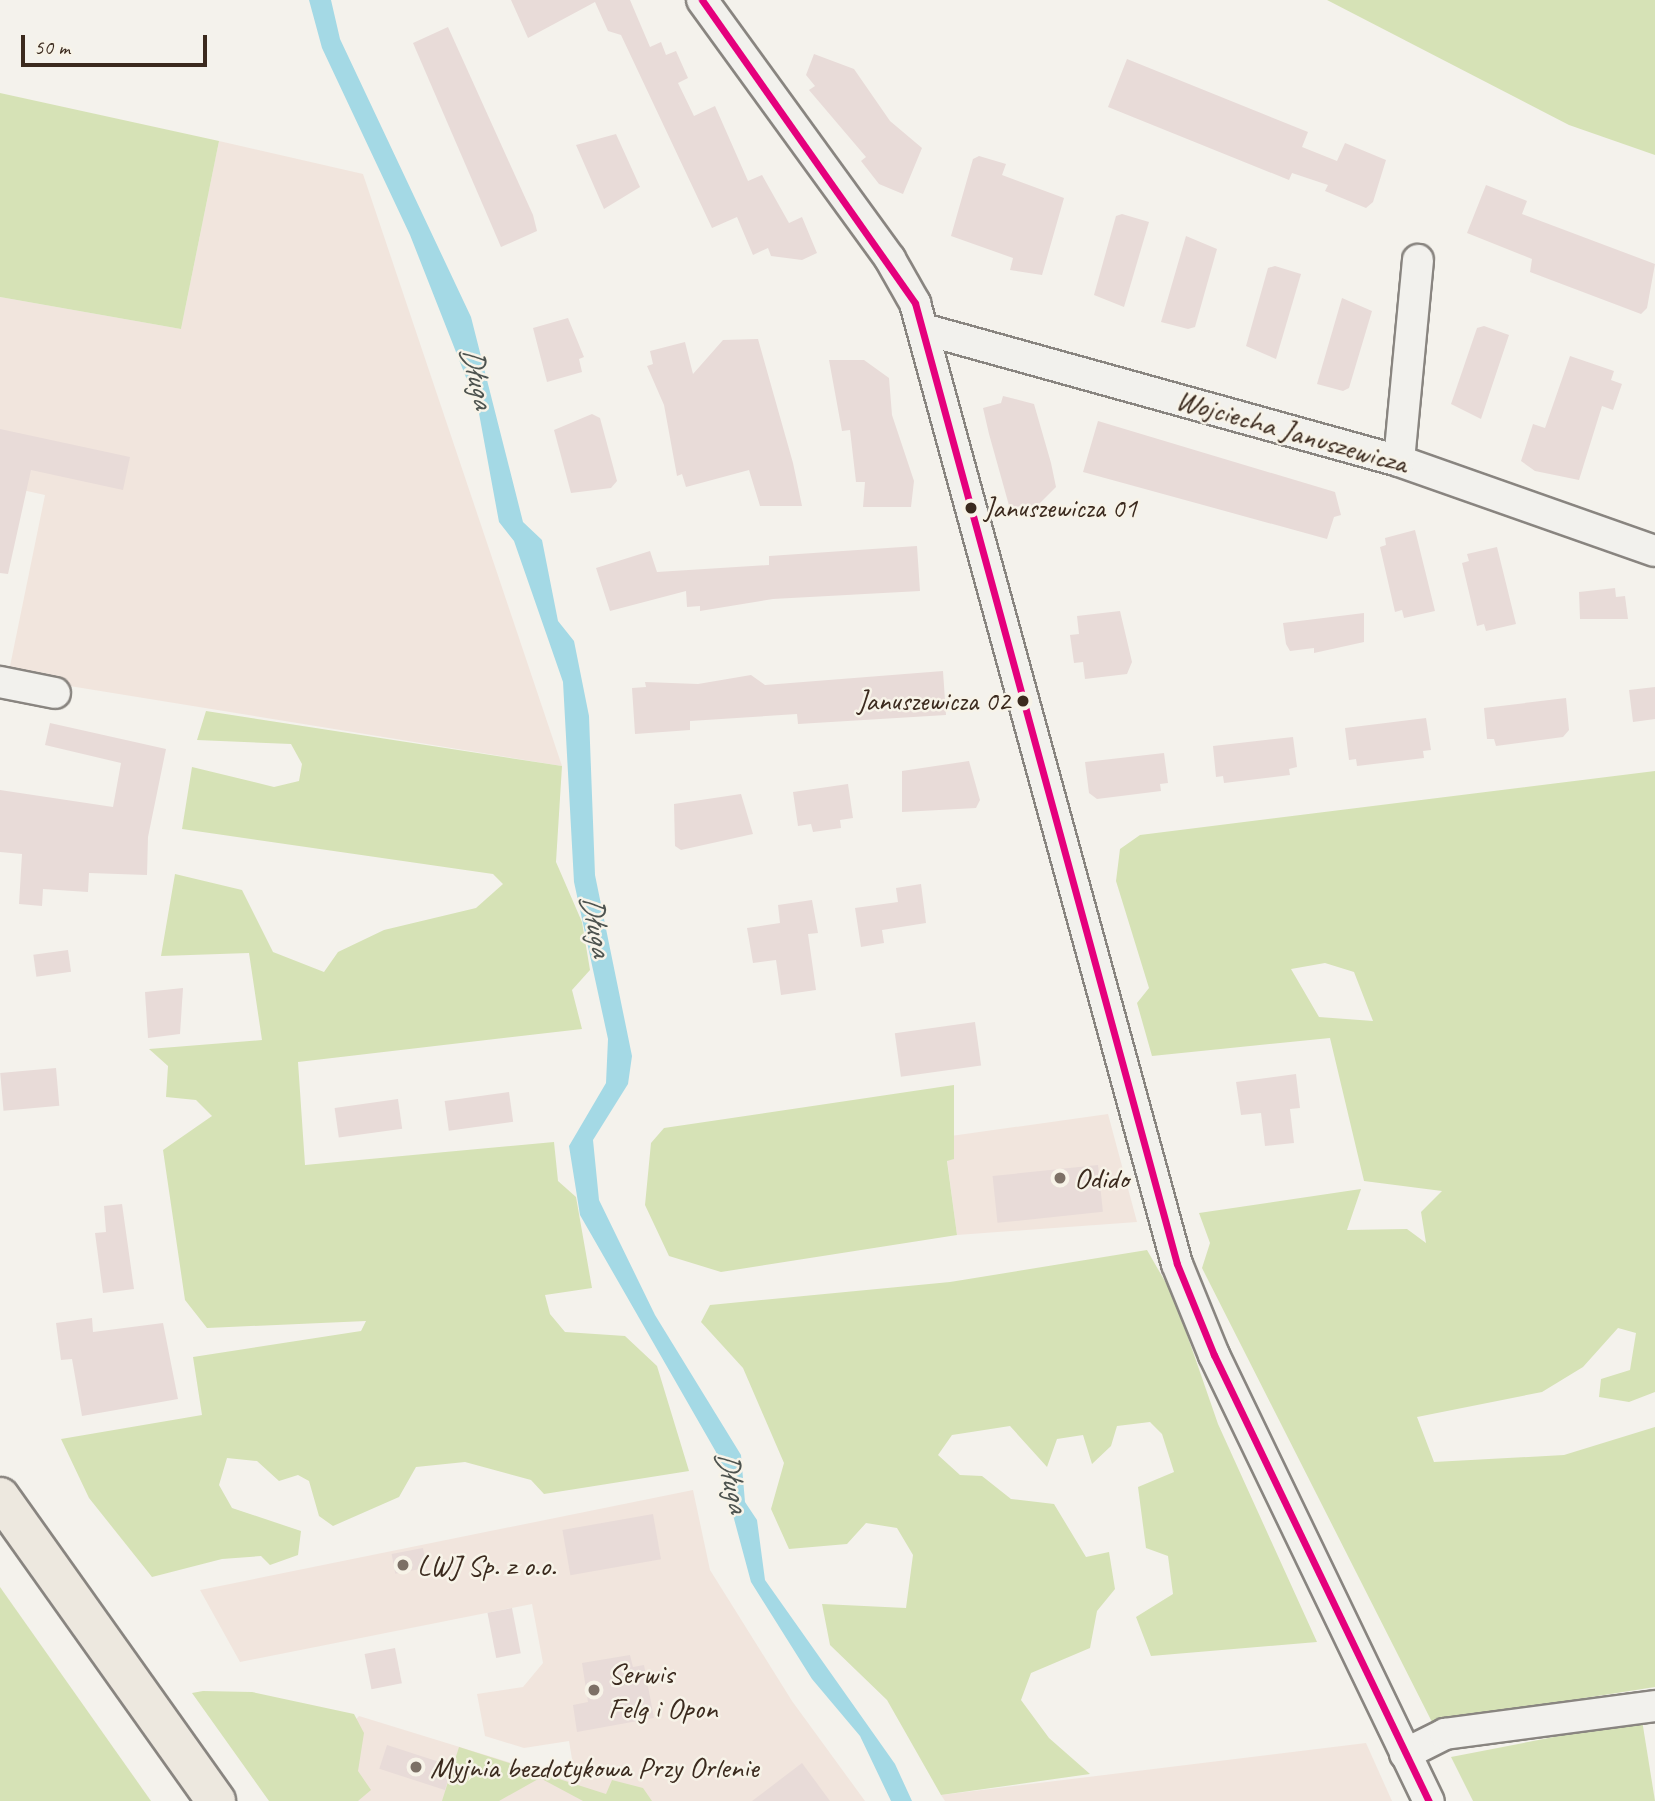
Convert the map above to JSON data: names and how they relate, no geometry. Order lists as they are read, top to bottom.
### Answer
{
  "streets": {
    "street": ["Wojciecha Januszewicza"]
  },
  "water": ["Długa"],
  "places": [
    "Januszewicza 01",
    "Januszewicza 02",
    "Odido",
    "LWJ Sp. z o.o.",
    "Serwis Felg i Opon",
    "Myjnia bezdotykowa Przy Orlenie"
  ],
  "scale_bar": "50 m"
}
